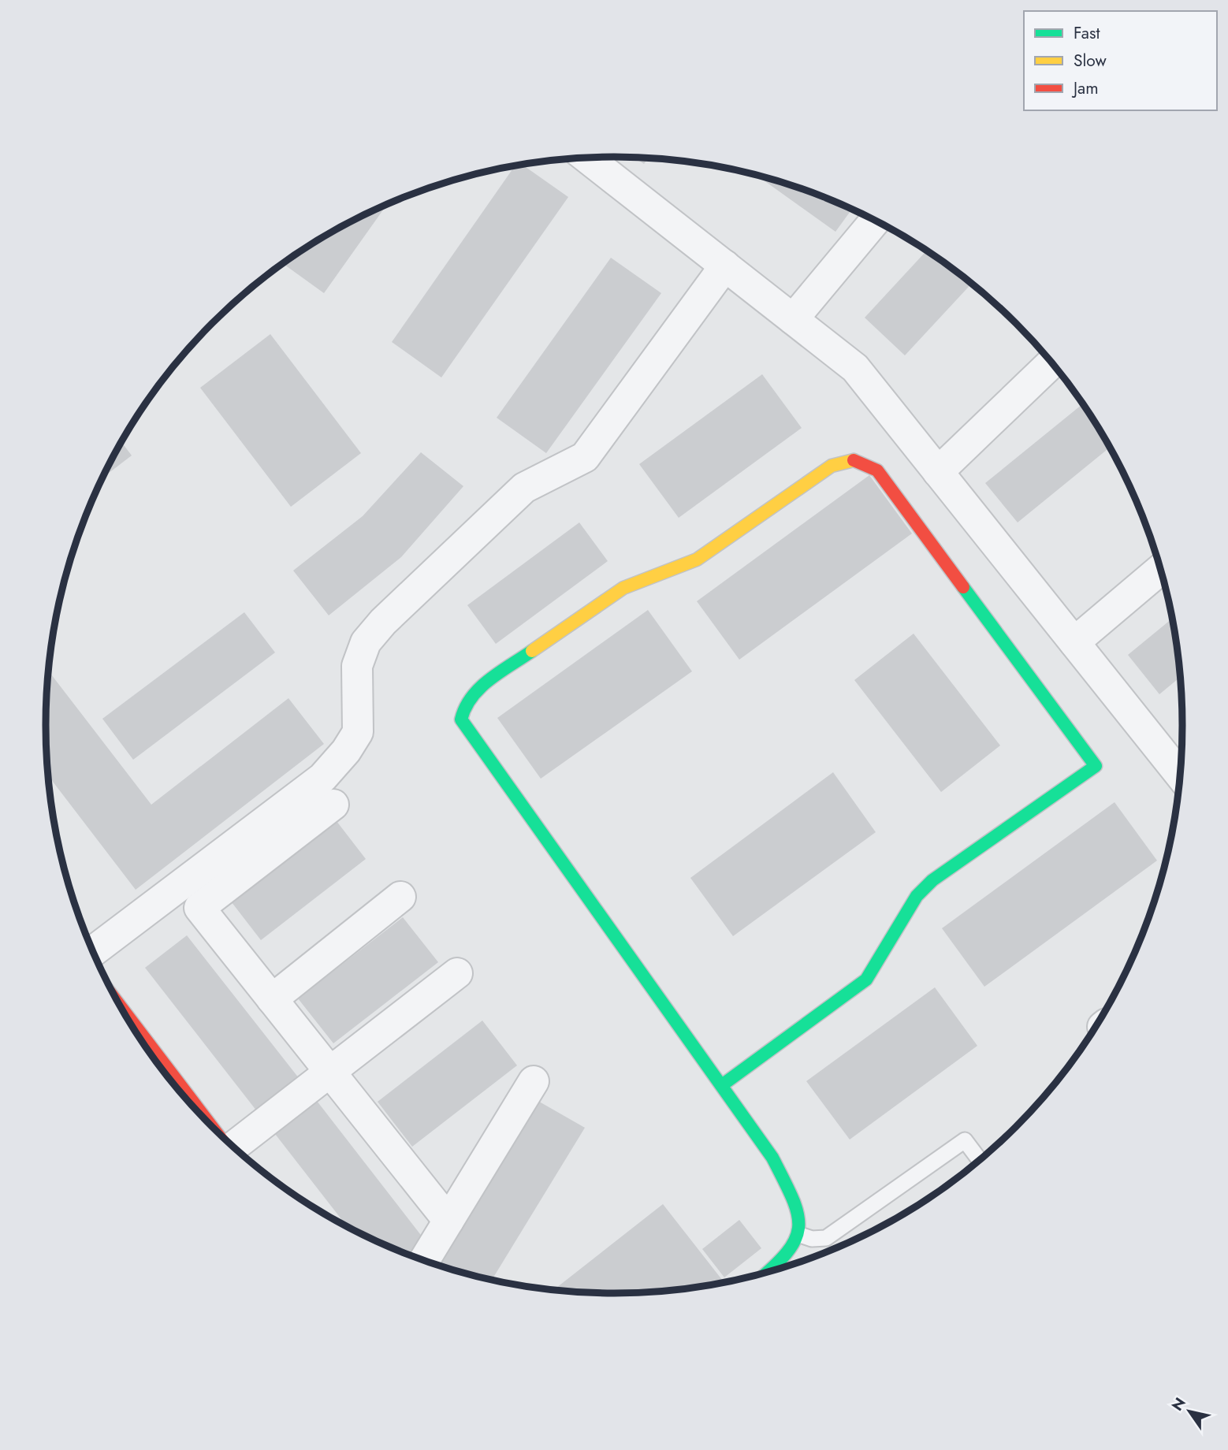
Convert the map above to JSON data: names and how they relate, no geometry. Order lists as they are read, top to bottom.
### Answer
{
  "legend": ["Fast", "Slow", "Jam"],
  "north": "top left"
}
